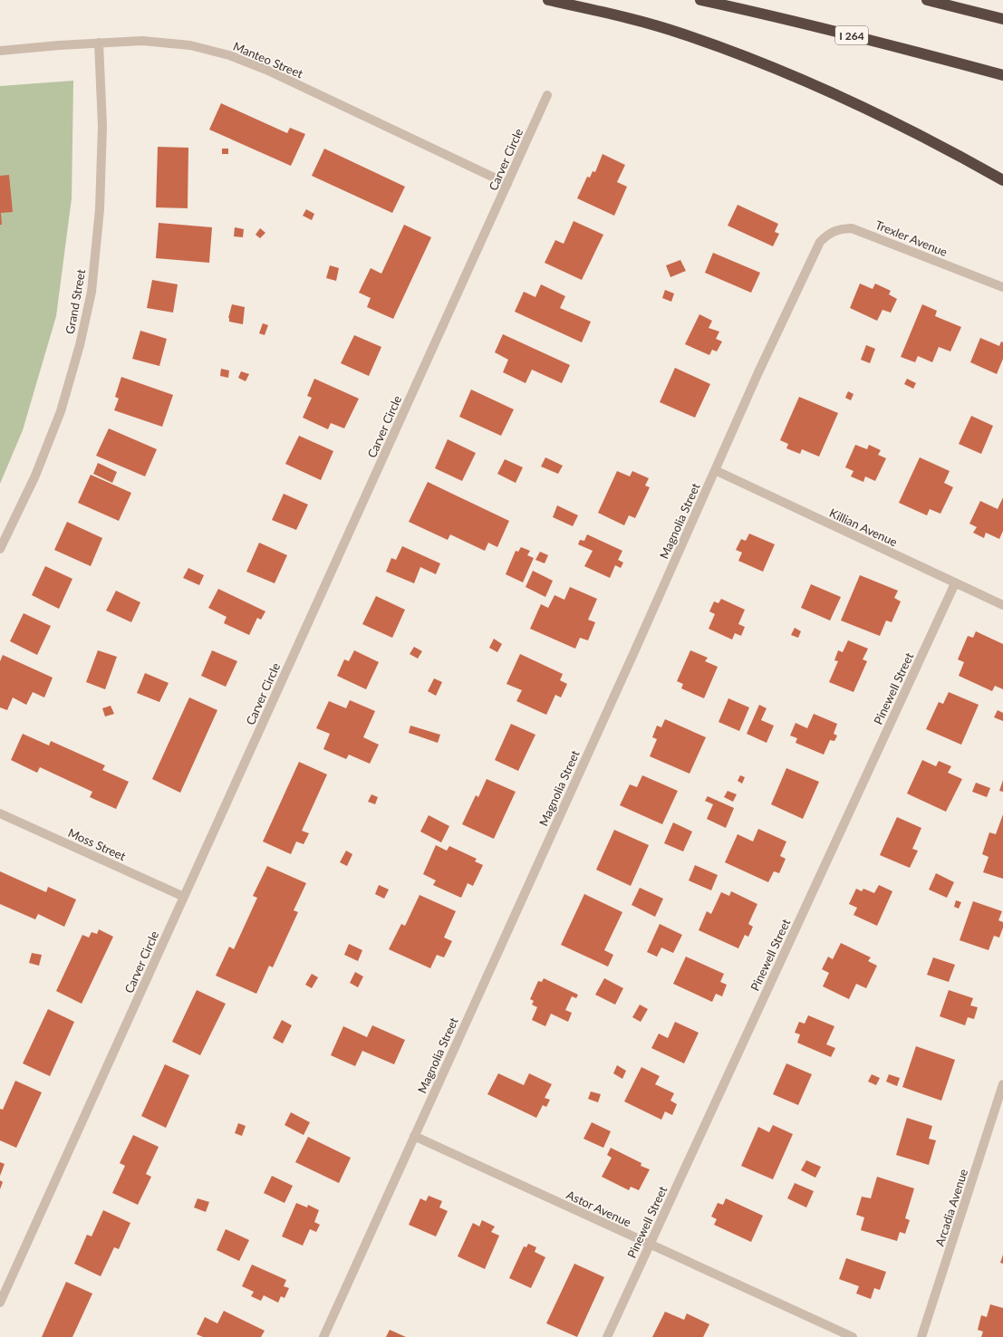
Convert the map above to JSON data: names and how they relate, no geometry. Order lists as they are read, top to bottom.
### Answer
{
  "streets": {
    "highway": ["I 264"],
    "street": [
      "Manteo Street",
      "Carver Circle",
      "Trexler Avenue",
      "Grand Street",
      "Magnolia Street",
      "Killian Avenue",
      "Pinewell Street",
      "Moss Street",
      "Arcadia Avenue",
      "Astor Avenue"
    ]
  },
  "crossings": [
    ["Manteo Street", "Carver Circle"],
    ["Manteo Street", "Grand Street"],
    ["Carver Circle", "Moss Street"],
    ["Trexler Avenue", "Magnolia Street"],
    ["Magnolia Street", "Killian Avenue"],
    ["Magnolia Street", "Astor Avenue"],
    ["Killian Avenue", "Pinewell Street"],
    ["Pinewell Street", "Astor Avenue"]
  ]
}
